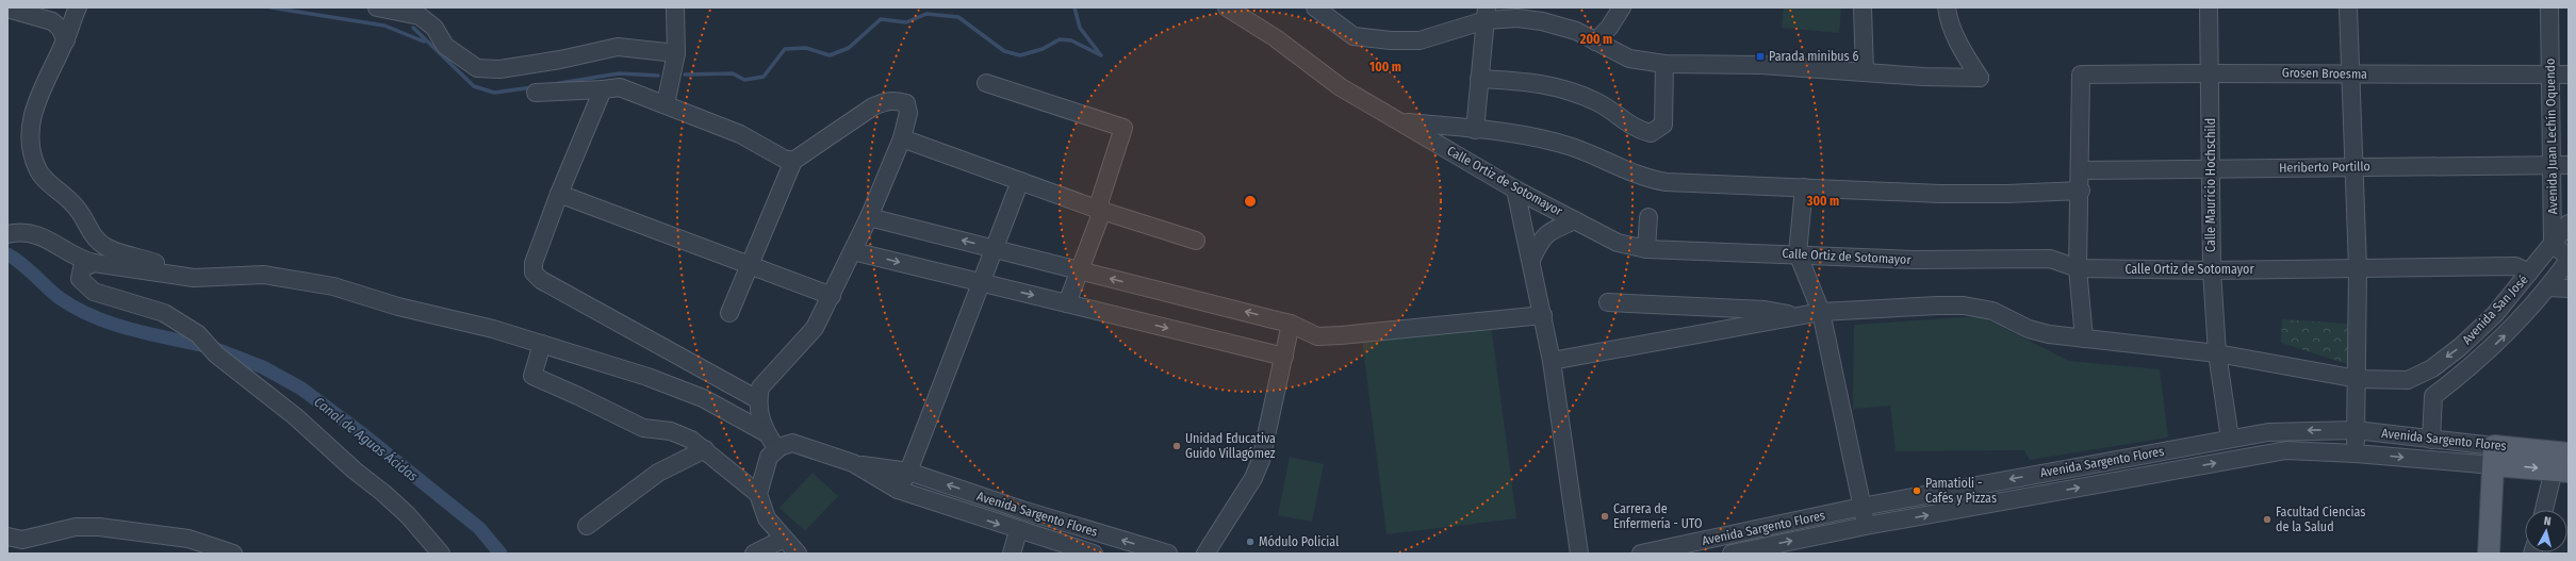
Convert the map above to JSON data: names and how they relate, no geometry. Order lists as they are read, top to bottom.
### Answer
{
  "streets": {
    "main road": ["Avenida Sargento Flores"],
    "street": [
      "Grosen Broesma",
      "Avenida Juan Lechín Oquendo",
      "Heriberto Portillo",
      "Calle Ortiz de Sotomayor",
      "Calle Mauricio Hochschild",
      "Avenida San José"
    ]
  },
  "crossings": [
    ["Grosen Broesma", "Avenida Juan Lechín Oquendo"],
    ["Grosen Broesma", "Heriberto Portillo"],
    ["Grosen Broesma", "Calle Mauricio Hochschild"],
    ["Avenida Juan Lechín Oquendo", "Heriberto Portillo"],
    ["Avenida Juan Lechín Oquendo", "Avenida San José"],
    ["Heriberto Portillo", "Calle Mauricio Hochschild"],
    ["Calle Ortiz de Sotomayor", "Calle Mauricio Hochschild"],
    ["Calle Ortiz de Sotomayor", "Avenida San José"],
    ["Calle Mauricio Hochschild", "Avenida San José"],
    ["Calle Mauricio Hochschild", "Avenida Sargento Flores"],
    ["Avenida San José", "Avenida Sargento Flores"]
  ],
  "water": ["Canal de Aguas Ácidas"],
  "places": {
    "transit": ["Parada minibus 6"],
    "other": [
      "Unidad Educativa Guido Villagómez",
      "Pamatioli - Cafés y Pizzas",
      "Carrera de Enfermería - UTO",
      "Facultad Ciencias de la Salud",
      "Módulo Policial"
    ]
  },
  "north": "top",
  "rings": ["200 m", "100 m", "300 m"]
}
